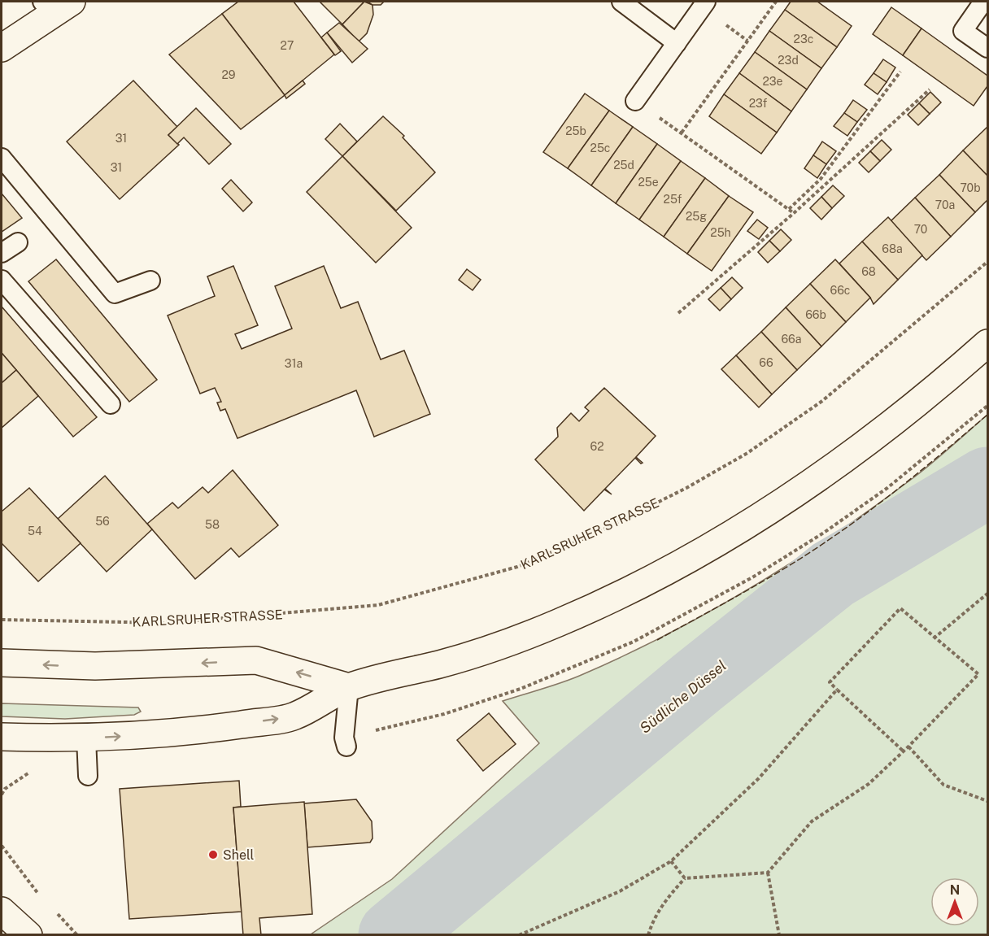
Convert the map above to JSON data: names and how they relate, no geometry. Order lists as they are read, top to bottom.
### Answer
{
  "streets": {
    "path": ["KARLSRUHER STRASSE"]
  },
  "water": ["Südliche Düssel"],
  "places": ["Shell"],
  "house_numbers": [
    "23c",
    "27",
    "23d",
    "29",
    "23e",
    "23f",
    "25b",
    "31",
    "25c",
    "25d",
    "31",
    "25e",
    "70b",
    "25f",
    "70a",
    "25g",
    "70",
    "25h",
    "68a",
    "68",
    "66c",
    "66b",
    "66a",
    "66",
    "31a",
    "62",
    "56",
    "58",
    "54"
  ],
  "north": "top"
}
